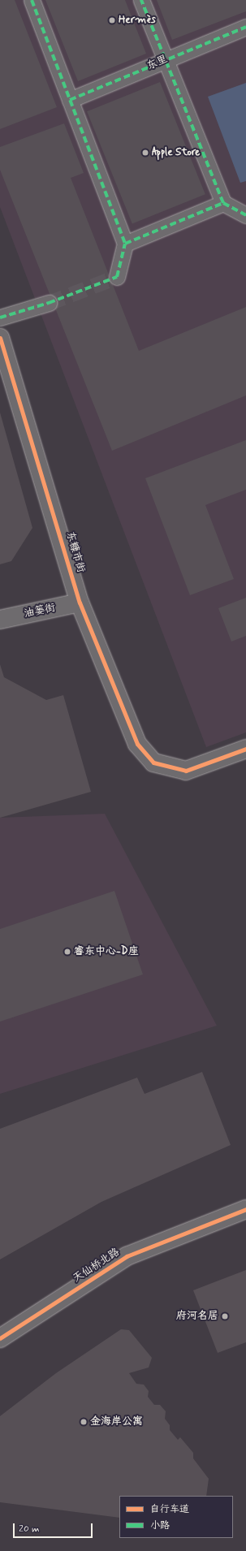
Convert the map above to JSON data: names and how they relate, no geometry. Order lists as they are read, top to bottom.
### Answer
{
  "streets": {
    "street": [
      "东里",
      "东糠市街",
      "油篓街",
      "天仙桥北路"
    ]
  },
  "crossings": [
    ["东糠市街", "油篓街"]
  ],
  "places": [
    "Hermès",
    "Apple Store",
    "睿东中心-D座",
    "府河名居",
    "金海岸公寓"
  ],
  "legend": ["自行车道", "小路"],
  "scale_bar": "20 m"
}
